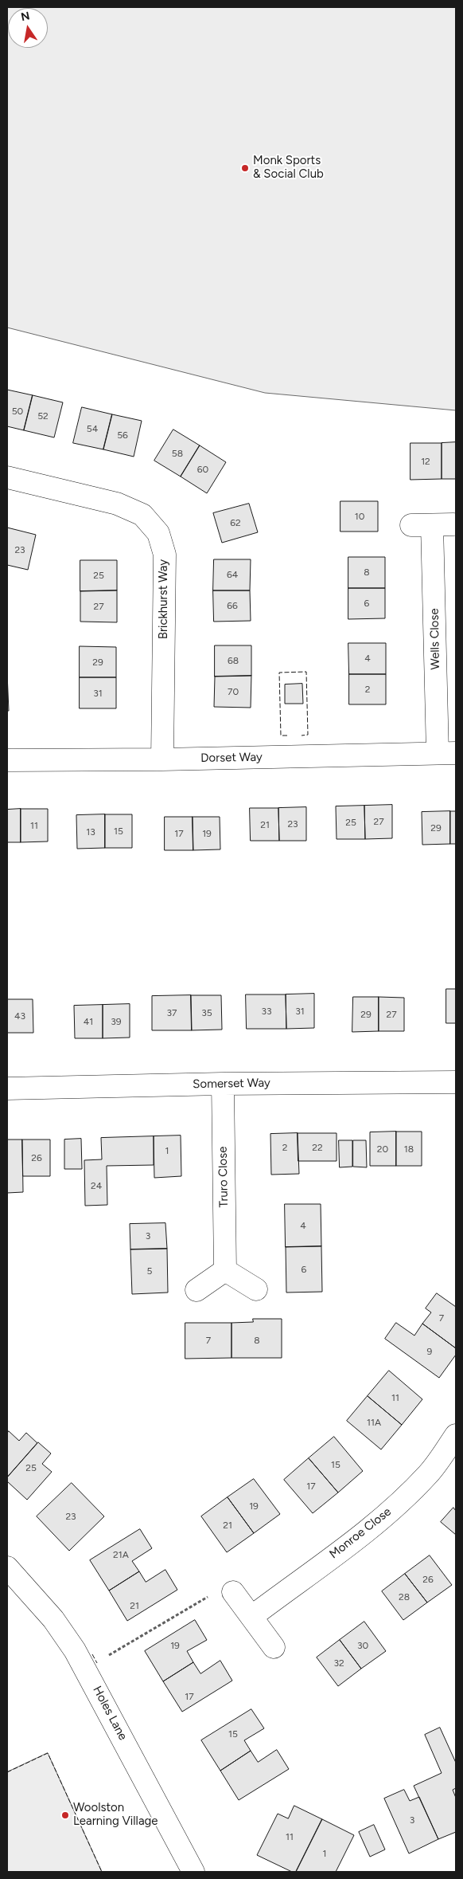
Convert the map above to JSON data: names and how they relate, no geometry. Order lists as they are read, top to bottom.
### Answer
{
  "streets": {
    "street": [
      "Brickhurst Way",
      "Wells Close",
      "Dorset Way",
      "Somerset Way",
      "Truro Close",
      "Monroe Close",
      "Holes Lane"
    ]
  },
  "crossings": [
    ["Brickhurst Way", "Dorset Way"],
    ["Wells Close", "Dorset Way"],
    ["Somerset Way", "Truro Close"]
  ],
  "places": ["Monk Sports & Social Club", "Woolston Learning Village"],
  "house_numbers": [
    "50",
    "52",
    "54",
    "56",
    "58",
    "12",
    "60",
    "10",
    "62",
    "23",
    "8",
    "64",
    "25",
    "6",
    "66",
    "27",
    "4",
    "68",
    "29",
    "2",
    "70",
    "31",
    "27",
    "25",
    "23",
    "21",
    "11",
    "29",
    "15",
    "13",
    "17",
    "19",
    "33",
    "31",
    "37",
    "35",
    "29",
    "27",
    "43",
    "41",
    "39",
    "2",
    "22",
    "20",
    "18",
    "1",
    "26",
    "24",
    "4",
    "3",
    "6",
    "5",
    "7",
    "7",
    "8",
    "9",
    "11",
    "11A",
    "15",
    "25",
    "17",
    "19",
    "23",
    "21",
    "21A",
    "26",
    "28",
    "21",
    "19",
    "30",
    "32",
    "17",
    "15",
    "3",
    "11",
    "1"
  ],
  "north": "top"
}
